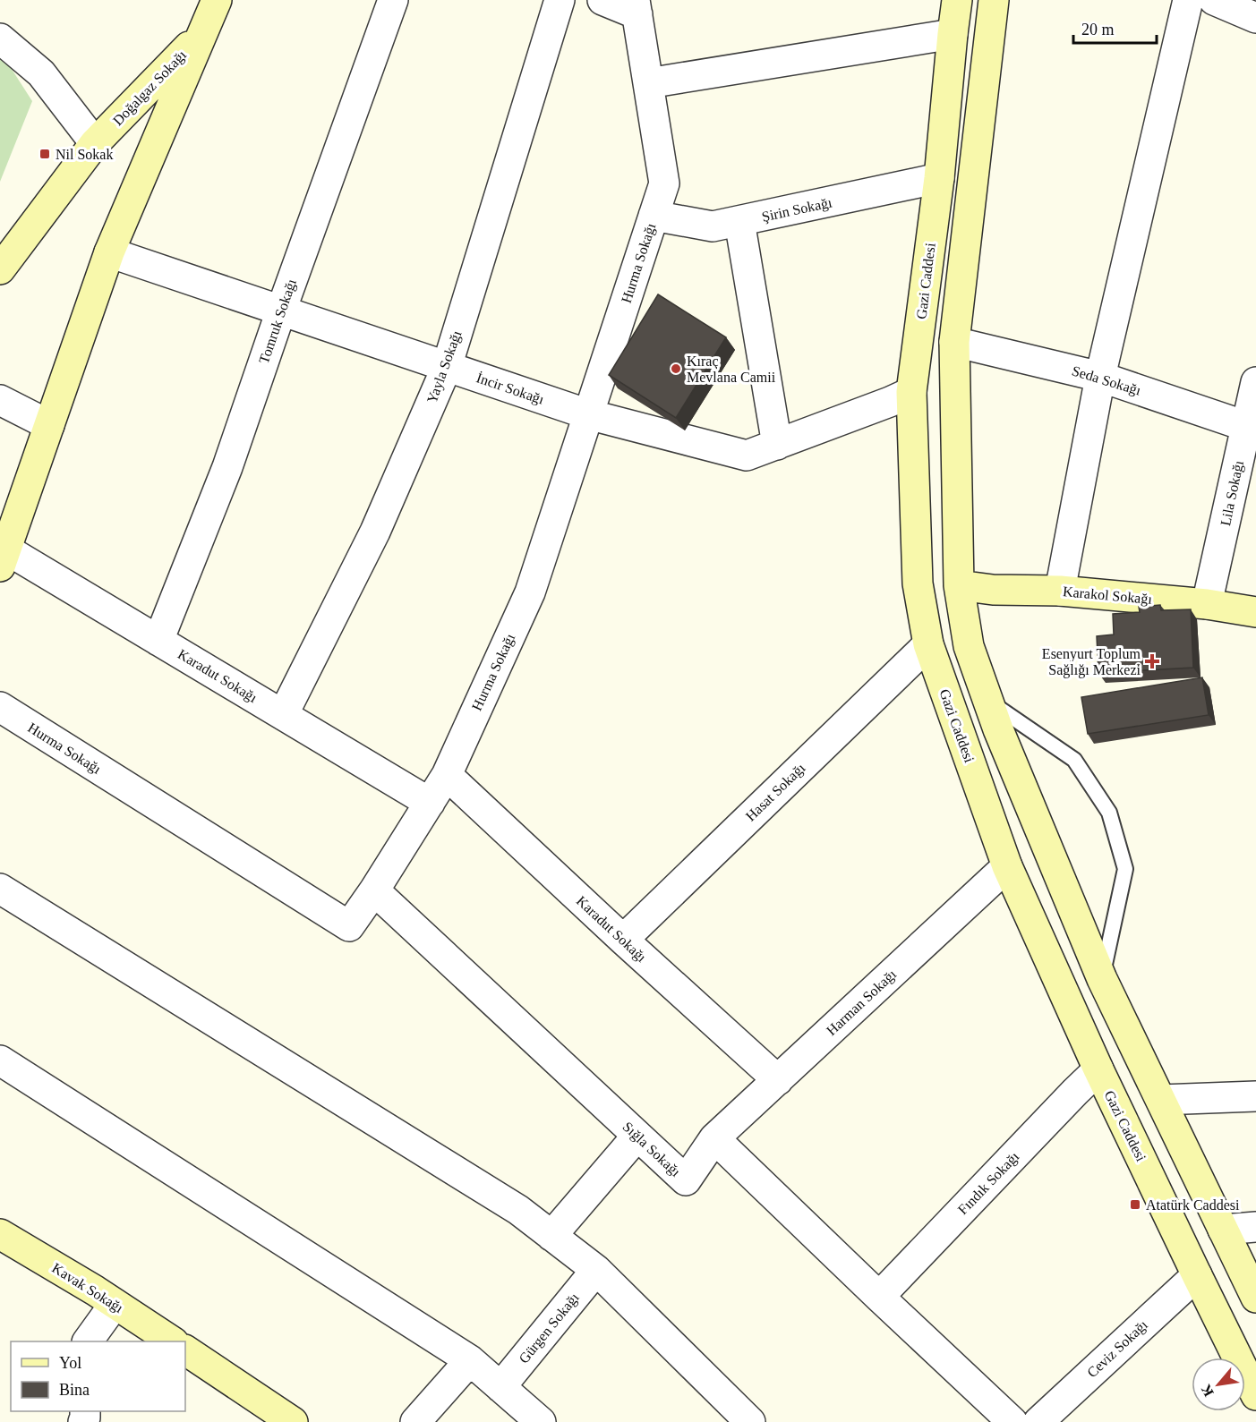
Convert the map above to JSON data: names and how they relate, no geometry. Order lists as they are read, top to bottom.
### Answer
{
  "streets": {
    "main road": [
      "Doğalgaz Sokağı",
      "Gazi Caddesi",
      "Karakol Sokağı",
      "Kavak Sokağı"
    ],
    "street": [
      "Şirin Sokağı",
      "Hurma Sokağı",
      "Tomruk Sokağı",
      "Yayla Sokağı",
      "Seda Sokağı",
      "İncir Sokağı",
      "Lila Sokağı",
      "Karadut Sokağı",
      "Hasat Sokağı",
      "Harman Sokağı",
      "Sığla Sokağı",
      "Fındık Sokağı",
      "Gürgen Sokağı",
      "Ceviz Sokağı"
    ]
  },
  "crossings": [
    ["Şirin Sokağı", "Hurma Sokağı"],
    ["Şirin Sokağı", "Gazi Caddesi"],
    ["Hurma Sokağı", "İncir Sokağı"],
    ["Hurma Sokağı", "Karadut Sokağı"],
    ["Hurma Sokağı", "Sığla Sokağı"],
    ["Gazi Caddesi", "İncir Sokağı"],
    ["Gazi Caddesi", "Hasat Sokağı"],
    ["Gazi Caddesi", "Harman Sokağı"],
    ["Gazi Caddesi", "Fındık Sokağı"],
    ["Gazi Caddesi", "Ceviz Sokağı"],
    ["Tomruk Sokağı", "İncir Sokağı"],
    ["Tomruk Sokağı", "Karadut Sokağı"],
    ["Yayla Sokağı", "İncir Sokağı"],
    ["Yayla Sokağı", "Karadut Sokağı"],
    ["Seda Sokağı", "Lila Sokağı"],
    ["Lila Sokağı", "Karakol Sokağı"],
    ["Karadut Sokağı", "Hasat Sokağı"],
    ["Karadut Sokağı", "Harman Sokağı"],
    ["Harman Sokağı", "Sığla Sokağı"]
  ],
  "places": {
    "transit": ["Nil Sokak", "Atatürk Caddesi"],
    "other": ["Kıraç Mevlana Camii"],
    "health": ["Esenyurt Toplum Sağlığı Merkezi"]
  },
  "legend": ["Yol", "Bina"],
  "scale_bar": "20 m",
  "north": "bottom left"
}
